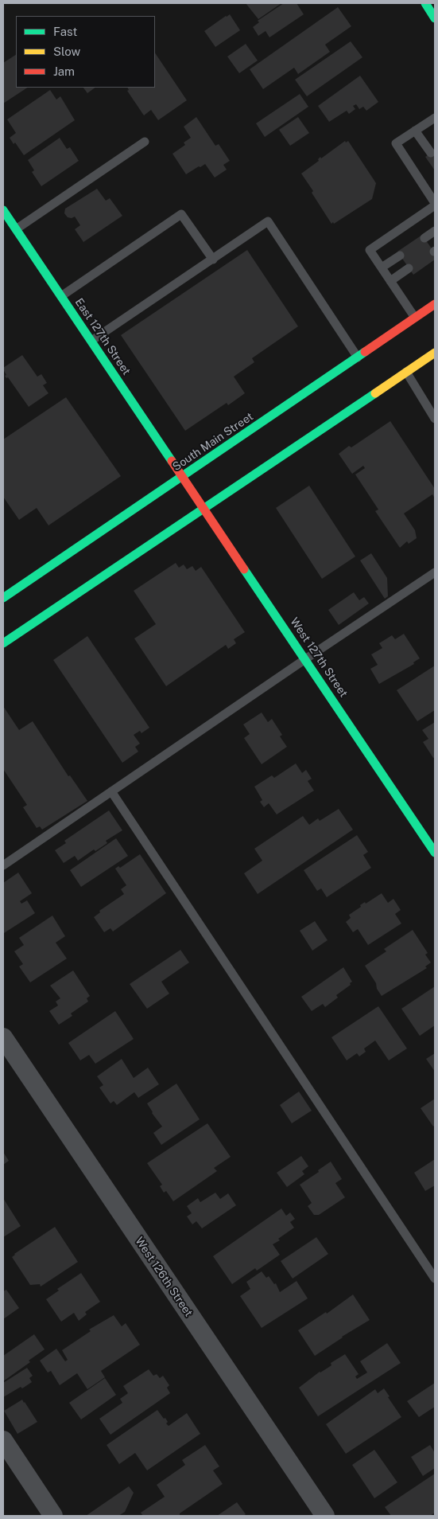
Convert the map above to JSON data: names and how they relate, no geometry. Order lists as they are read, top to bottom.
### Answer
{
  "streets": {
    "main road": ["East 127th Street", "South Main Street", "West 127th Street"],
    "street": ["West 126th Street"]
  },
  "crossings": [
    ["East 127th Street", "South Main Street"],
    ["East 127th Street", "West 127th Street"],
    ["South Main Street", "West 127th Street"]
  ],
  "legend": ["Fast", "Slow", "Jam"]
}
